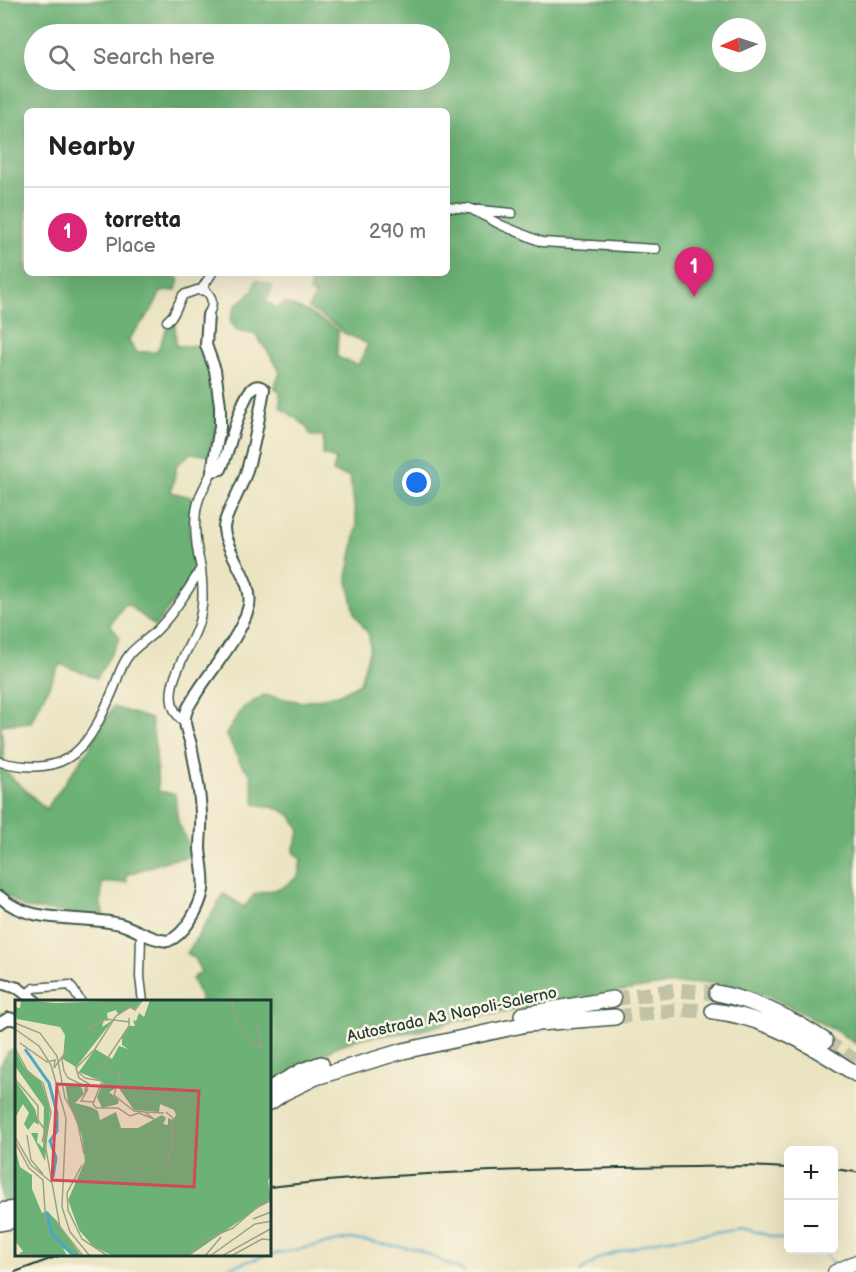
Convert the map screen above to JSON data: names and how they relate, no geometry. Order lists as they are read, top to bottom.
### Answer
{
  "streets": {
    "highway": ["Autostrada A3 Napoli-Salerno"]
  },
  "north": "left",
  "page": {
    "search": "Search here",
    "heading": "Nearby",
    "list": [
      {
        "mark": "1",
        "name": "torretta",
        "note": "Place",
        "value": "290 m"
      }
    ],
    "pins": "1",
    "map_buttons": ["+", "−"]
  }
}
